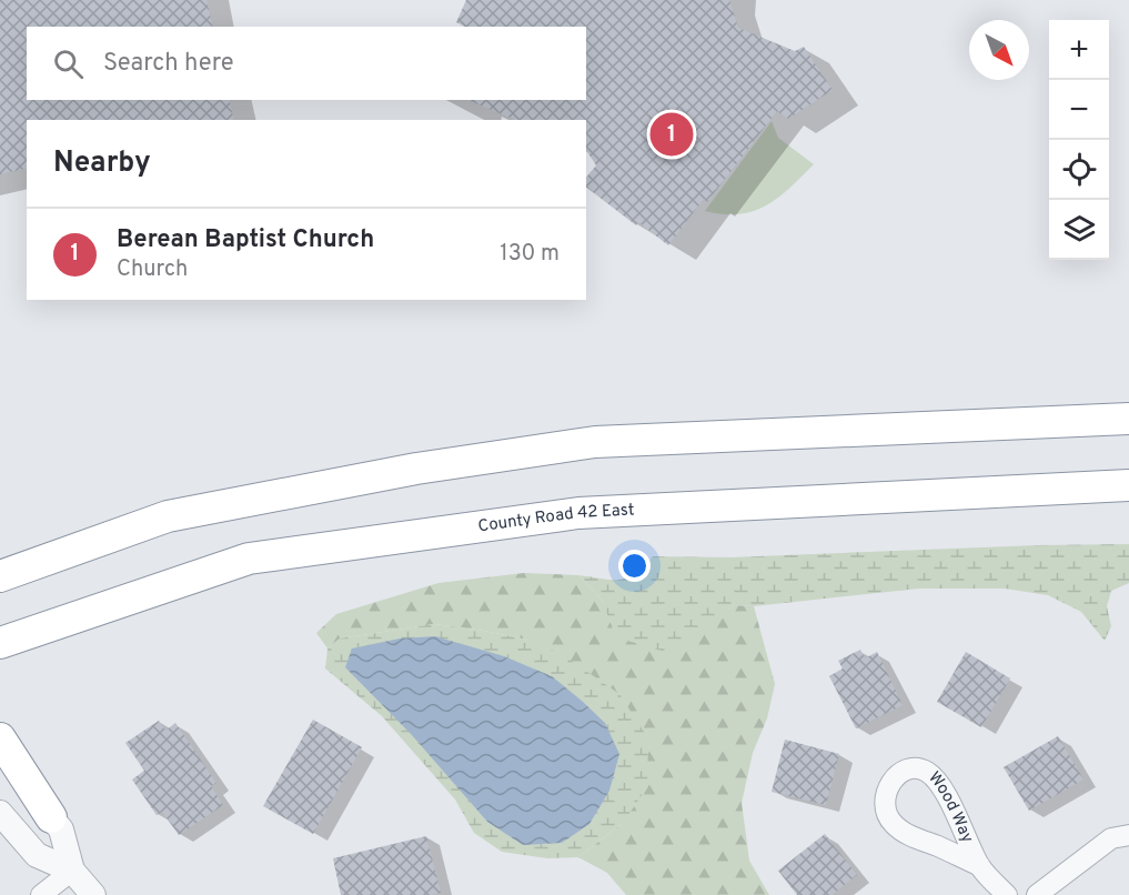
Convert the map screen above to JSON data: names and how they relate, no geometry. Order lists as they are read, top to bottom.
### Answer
{
  "streets": {
    "highway": ["County Road 42 East"],
    "street": ["Wood Way"]
  },
  "north": "bottom right",
  "page": {
    "map_buttons": ["+", "−"],
    "search": "Search here",
    "pins": "1",
    "heading": "Nearby",
    "list": [
      {
        "mark": "1",
        "name": "Berean Baptist Church",
        "note": "Church",
        "value": "130 m"
      }
    ]
  }
}
